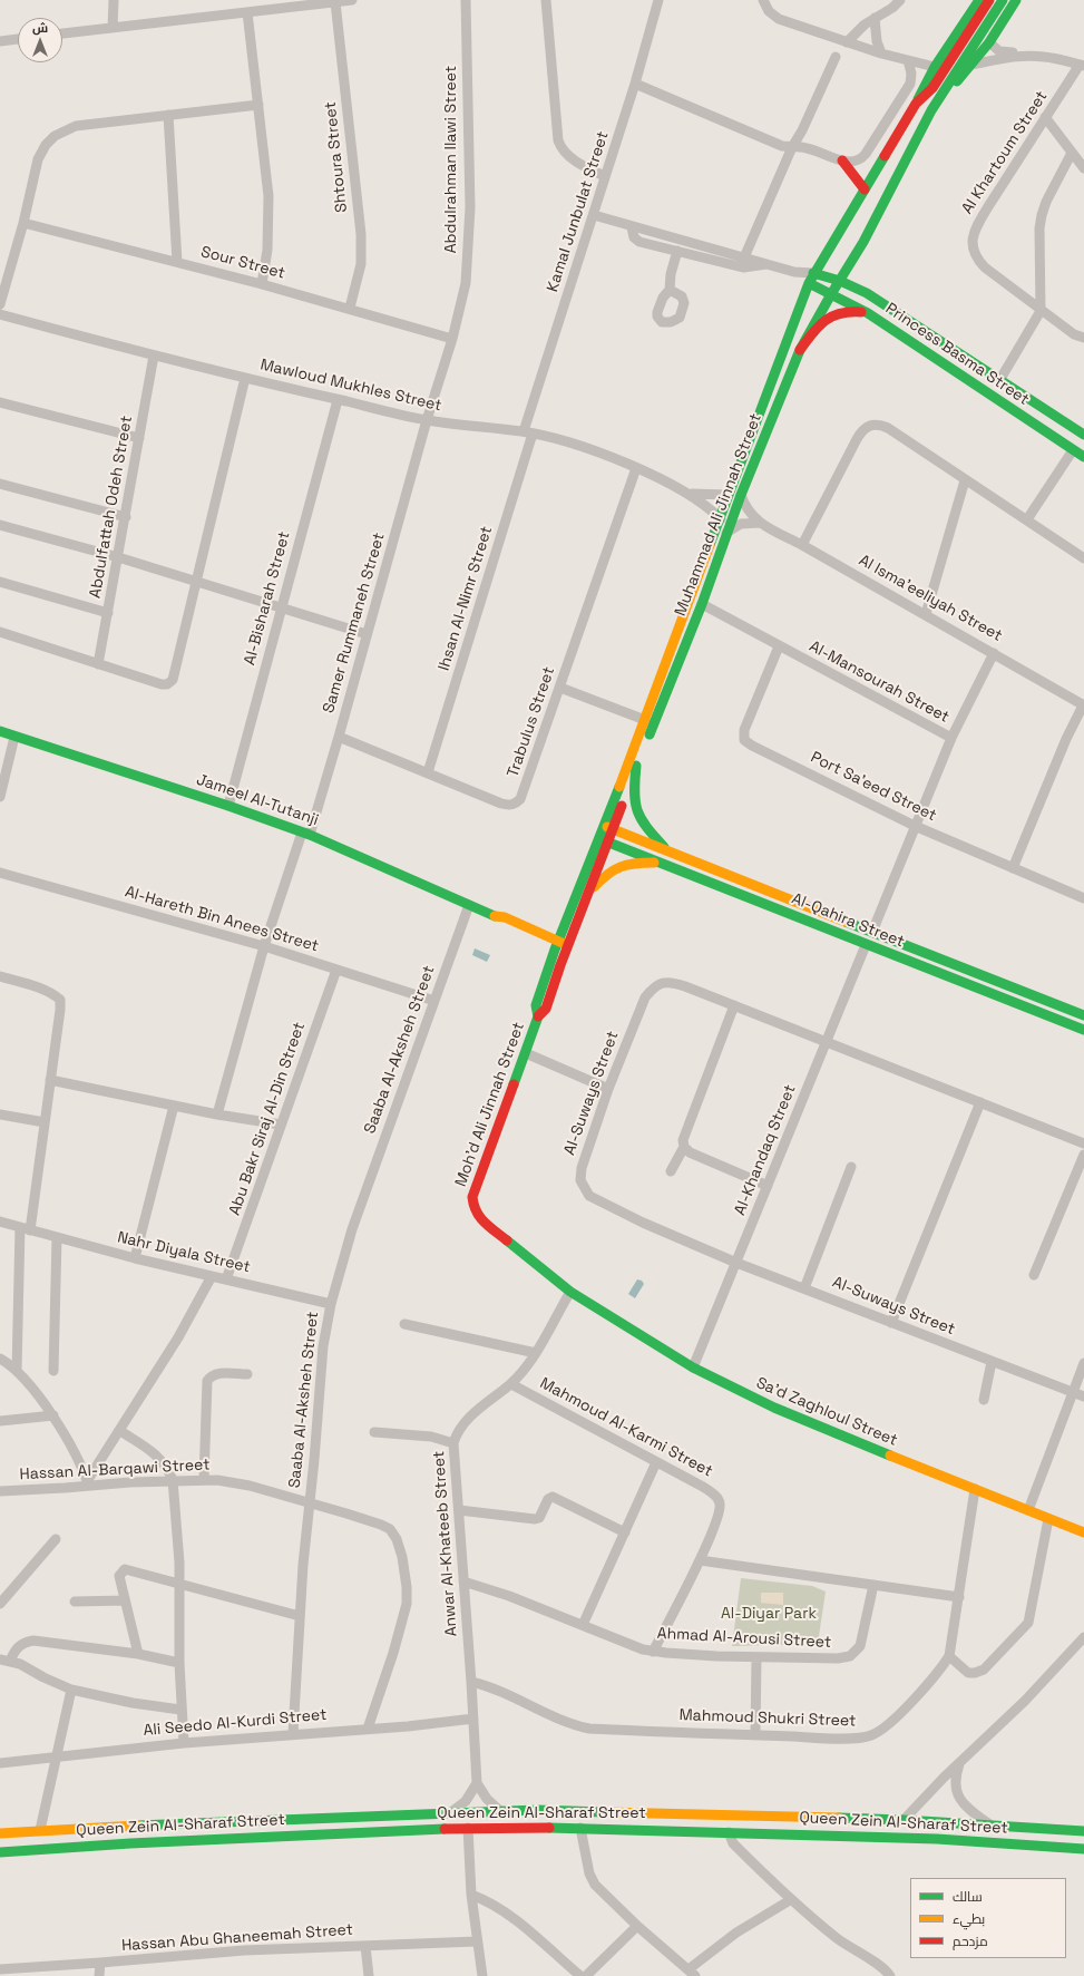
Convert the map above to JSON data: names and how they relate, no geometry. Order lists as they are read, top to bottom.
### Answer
{
  "streets": {
    "main road": [
      "Princess Basma Street",
      "Muhammad Ali Jinnah Street",
      "Jameel Al-Tutanji",
      "Al-Qahira Street",
      "Moh'd Ali Jinnah Street",
      "Sa'd Zaghloul Street",
      "Queen Zein Al-Sharaf Street"
    ],
    "street": [
      "Al Khartoum Street",
      "Shtoura Street",
      "Abdulrahman Ilawi Street",
      "Kamal Junbulat Street",
      "Sour Street",
      "Mawloud Mukhles Street",
      "Abdulfattah Odeh Street",
      "Al-Bisharah Street",
      "Ihsan Al-Nimr Street",
      "Al Isma'eeliyah Street",
      "Samer Rummaneh Street",
      "Al-Mansourah Street",
      "Trabulus Street",
      "Port Sa'eed Street",
      "Al-Hareth Bin Anees Street",
      "Saaba Al-Aksheh Street",
      "Al-Suways Street",
      "Abu Bakr Siraj Al-Din Street",
      "Al-Khandaq Street",
      "Nahr Diyala Street",
      "Mahmoud Al-Karmi Street",
      "Hassan Al-Barqawi Street",
      "Anwar Al-Khateeb Street",
      "Ahmad Al-Arousi Street",
      "Mahmoud Shukri Street",
      "Ali Seedo Al-Kurdi Street",
      "Hassan Abu Ghaneemah Street"
    ]
  },
  "crossings": [
    ["Shtoura Street", "Sour Street"],
    ["Abdulrahman Ilawi Street", "Sour Street"],
    ["Abdulrahman Ilawi Street", "Mawloud Mukhles Street"],
    ["Abdulrahman Ilawi Street", "Samer Rummaneh Street"],
    ["Kamal Junbulat Street", "Mawloud Mukhles Street"],
    ["Kamal Junbulat Street", "Ihsan Al-Nimr Street"],
    ["Princess Basma Street", "Muhammad Ali Jinnah Street"],
    ["Mawloud Mukhles Street", "Abdulfattah Odeh Street"],
    ["Mawloud Mukhles Street", "Muhammad Ali Jinnah Street"],
    ["Mawloud Mukhles Street", "Al-Bisharah Street"],
    ["Mawloud Mukhles Street", "Ihsan Al-Nimr Street"],
    ["Mawloud Mukhles Street", "Samer Rummaneh Street"],
    ["Mawloud Mukhles Street", "Trabulus Street"],
    ["Muhammad Ali Jinnah Street", "Al Isma'eeliyah Street"],
    ["Muhammad Ali Jinnah Street", "Al-Mansourah Street"],
    ["Muhammad Ali Jinnah Street", "Jameel Al-Tutanji"],
    ["Muhammad Ali Jinnah Street", "Al-Qahira Street"],
    ["Muhammad Ali Jinnah Street", "Moh'd Ali Jinnah Street"],
    ["Al-Bisharah Street", "Jameel Al-Tutanji"],
    ["Ihsan Al-Nimr Street", "Trabulus Street"],
    ["Samer Rummaneh Street", "Trabulus Street"],
    ["Samer Rummaneh Street", "Jameel Al-Tutanji"],
    ["Samer Rummaneh Street", "Al-Hareth Bin Anees Street"],
    ["Al-Mansourah Street", "Port Sa'eed Street"],
    ["Al-Mansourah Street", "Al-Qahira Street"],
    ["Jameel Al-Tutanji", "Saaba Al-Aksheh Street"],
    ["Jameel Al-Tutanji", "Moh'd Ali Jinnah Street"],
    ["Al-Hareth Bin Anees Street", "Saaba Al-Aksheh Street"],
    ["Al-Hareth Bin Anees Street", "Abu Bakr Siraj Al-Din Street"],
    ["Al-Qahira Street", "Al-Khandaq Street"],
    ["Saaba Al-Aksheh Street", "Nahr Diyala Street"],
    ["Saaba Al-Aksheh Street", "Hassan Al-Barqawi Street"],
    ["Saaba Al-Aksheh Street", "Ali Seedo Al-Kurdi Street"],
    ["Al-Suways Street", "Al-Khandaq Street"],
    ["Moh'd Ali Jinnah Street", "Sa'd Zaghloul Street"],
    ["Moh'd Ali Jinnah Street", "Anwar Al-Khateeb Street"],
    ["Abu Bakr Siraj Al-Din Street", "Nahr Diyala Street"],
    ["Al-Khandaq Street", "Sa'd Zaghloul Street"],
    ["Sa'd Zaghloul Street", "Anwar Al-Khateeb Street"],
    ["Sa'd Zaghloul Street", "Mahmoud Shukri Street"],
    ["Mahmoud Al-Karmi Street", "Anwar Al-Khateeb Street"],
    ["Mahmoud Al-Karmi Street", "Ahmad Al-Arousi Street"],
    ["Hassan Al-Barqawi Street", "Ali Seedo Al-Kurdi Street"],
    ["Anwar Al-Khateeb Street", "Ahmad Al-Arousi Street"],
    ["Anwar Al-Khateeb Street", "Mahmoud Shukri Street"],
    ["Anwar Al-Khateeb Street", "Ali Seedo Al-Kurdi Street"]
  ],
  "parks": ["Al-Diyar Park"],
  "legend": ["سالك", "بطيء", "مزدحم"],
  "north": "top"
}
